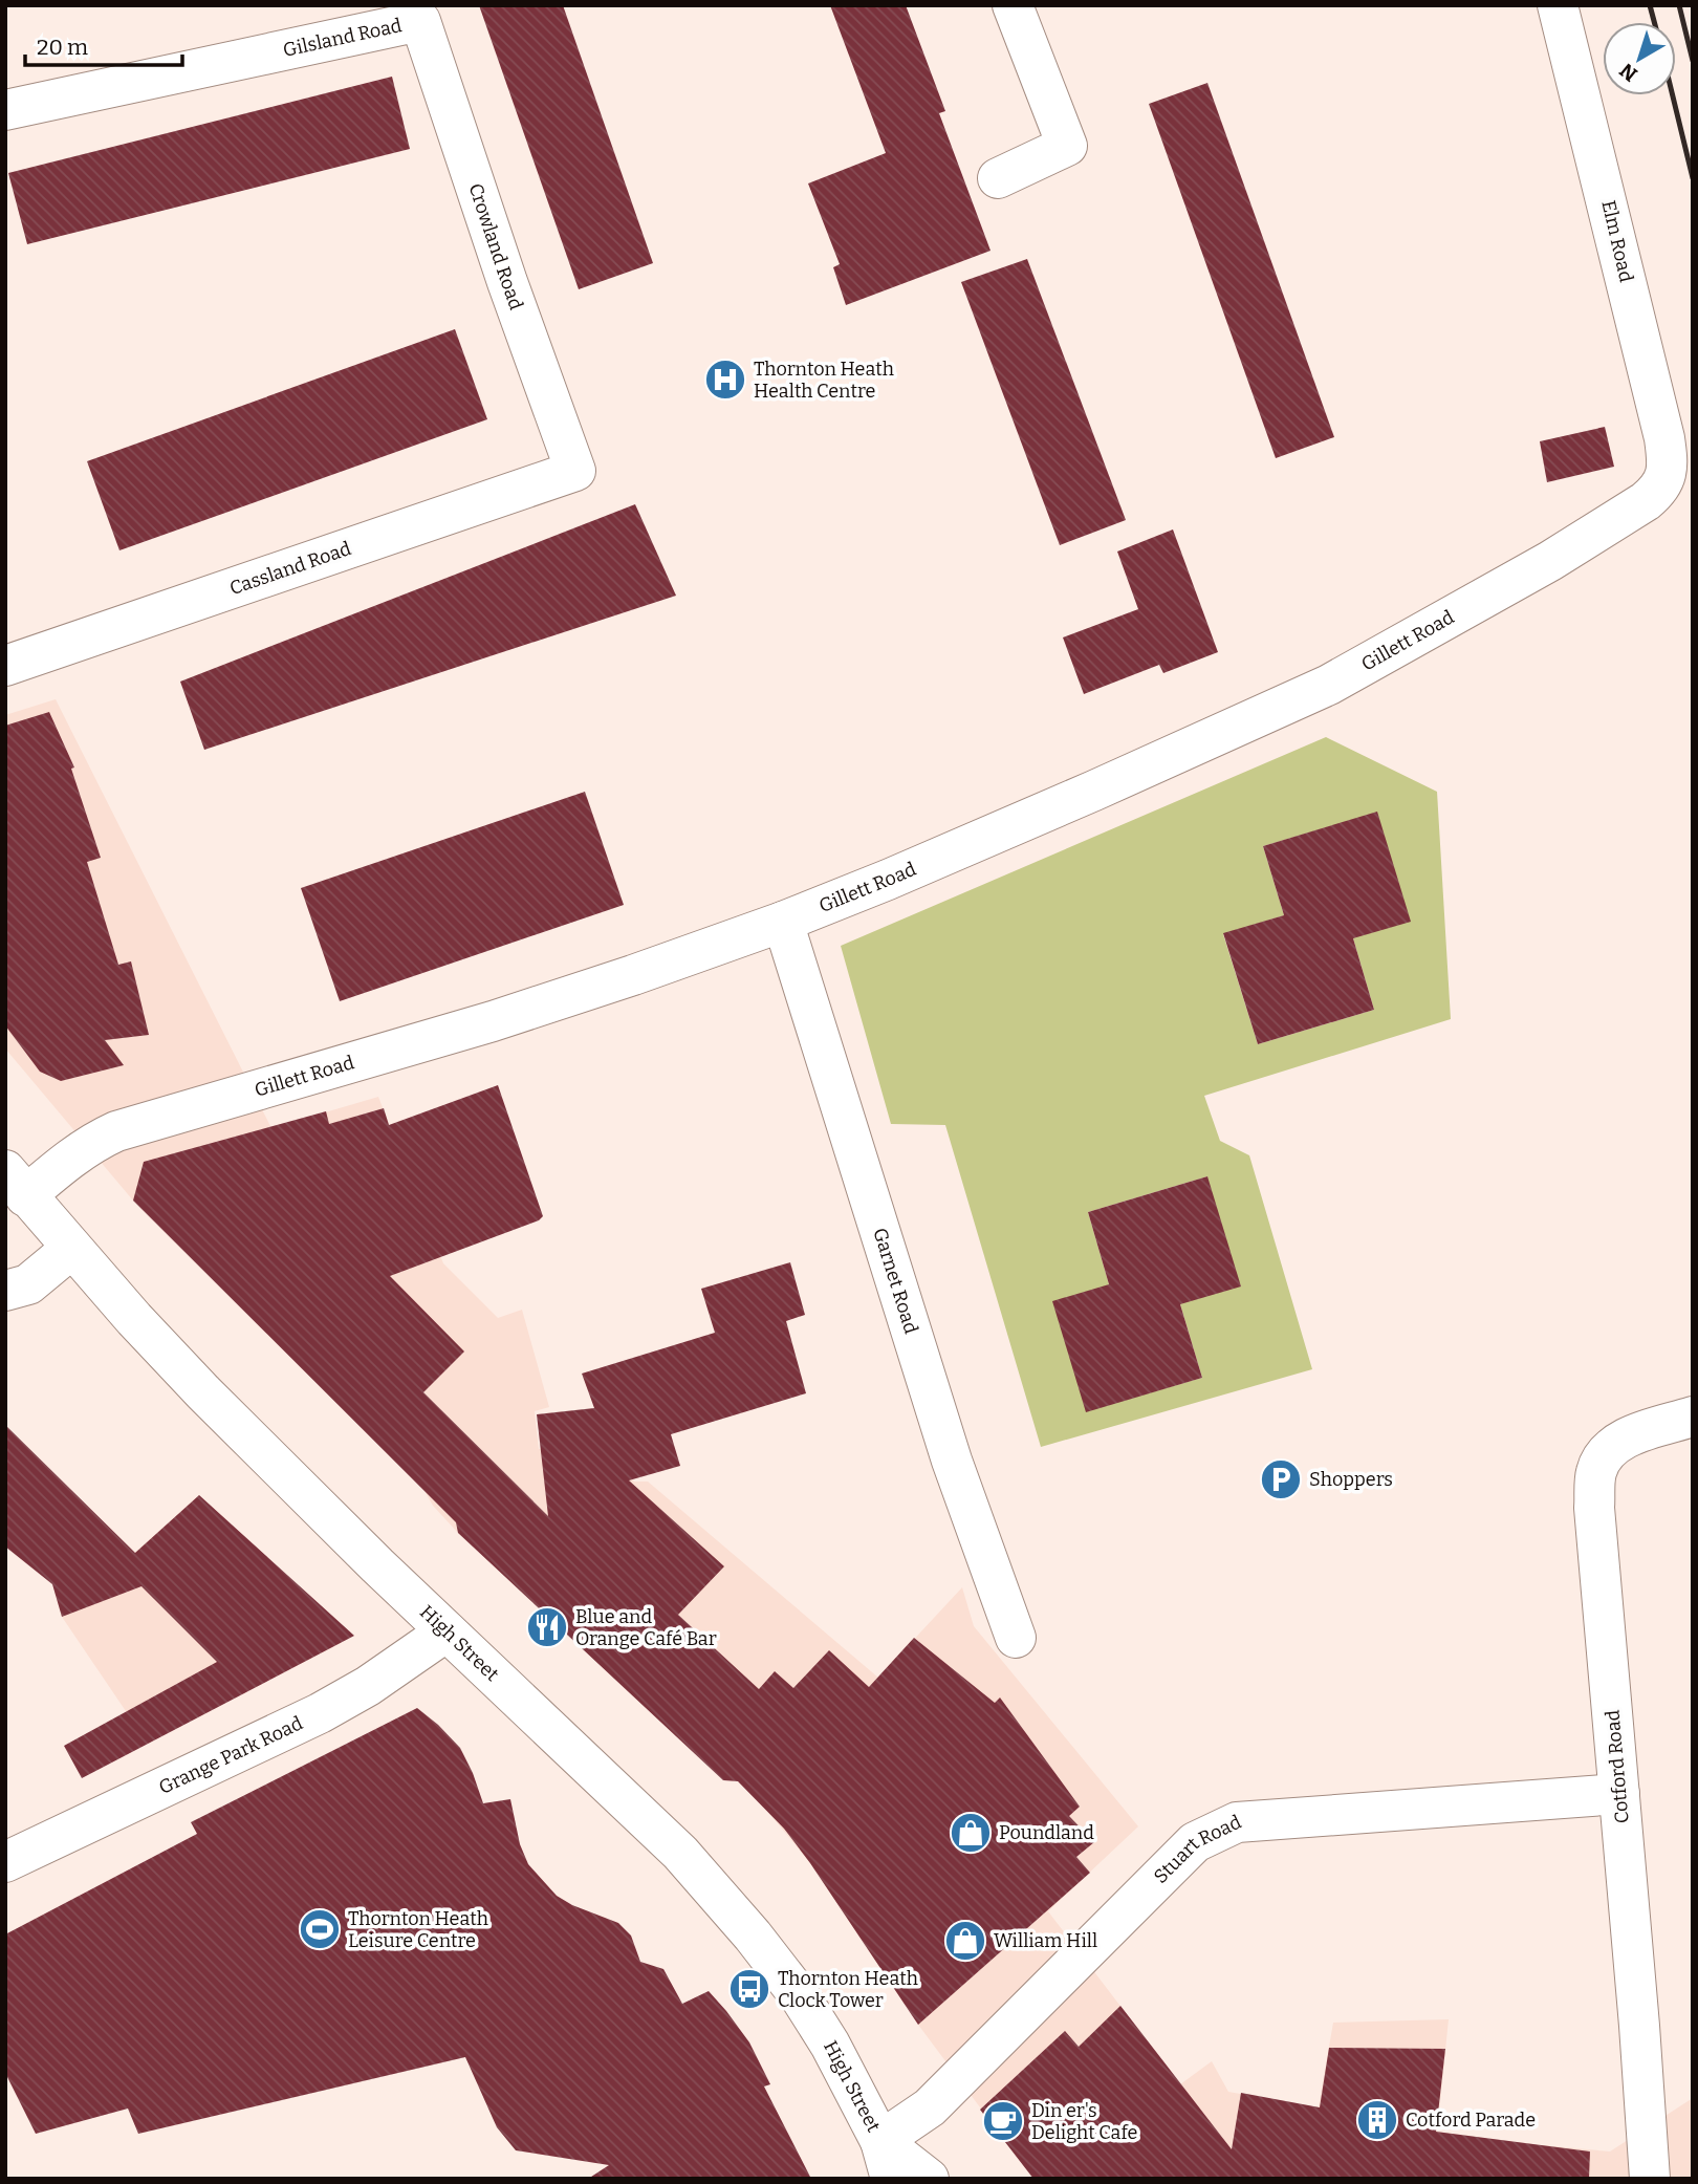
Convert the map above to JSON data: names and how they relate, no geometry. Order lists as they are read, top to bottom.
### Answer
{
  "streets": {
    "street": [
      "Gilsland Road",
      "Elm Road",
      "Crowland Road",
      "Cassland Road",
      "Gillett Road",
      "Garnet Road",
      "High Street",
      "Grange Park Road",
      "Cotford Road",
      "Stuart Road"
    ]
  },
  "crossings": [
    ["Gilsland Road", "Crowland Road"],
    ["Elm Road", "Gillett Road"],
    ["Crowland Road", "Cassland Road"],
    ["Gillett Road", "Garnet Road"],
    ["Gillett Road", "High Street"],
    ["High Street", "Grange Park Road"],
    ["High Street", "Stuart Road"],
    ["Cotford Road", "Stuart Road"]
  ],
  "places": {
    "hospital": ["Thornton Heath Health Centre"],
    "parking": ["Shoppers"],
    "restaurant": ["Blue and Orange Café Bar"],
    "shop": ["Poundland", "William Hill"],
    "sports": ["Thornton Heath Leisure Centre"],
    "bus stop": ["Thornton Heath Clock Tower"],
    "building": ["Cotford Parade"],
    "cafe": ["Din er's Delight Cafe"]
  },
  "scale_bar": "20 m",
  "north": "bottom left"
}
